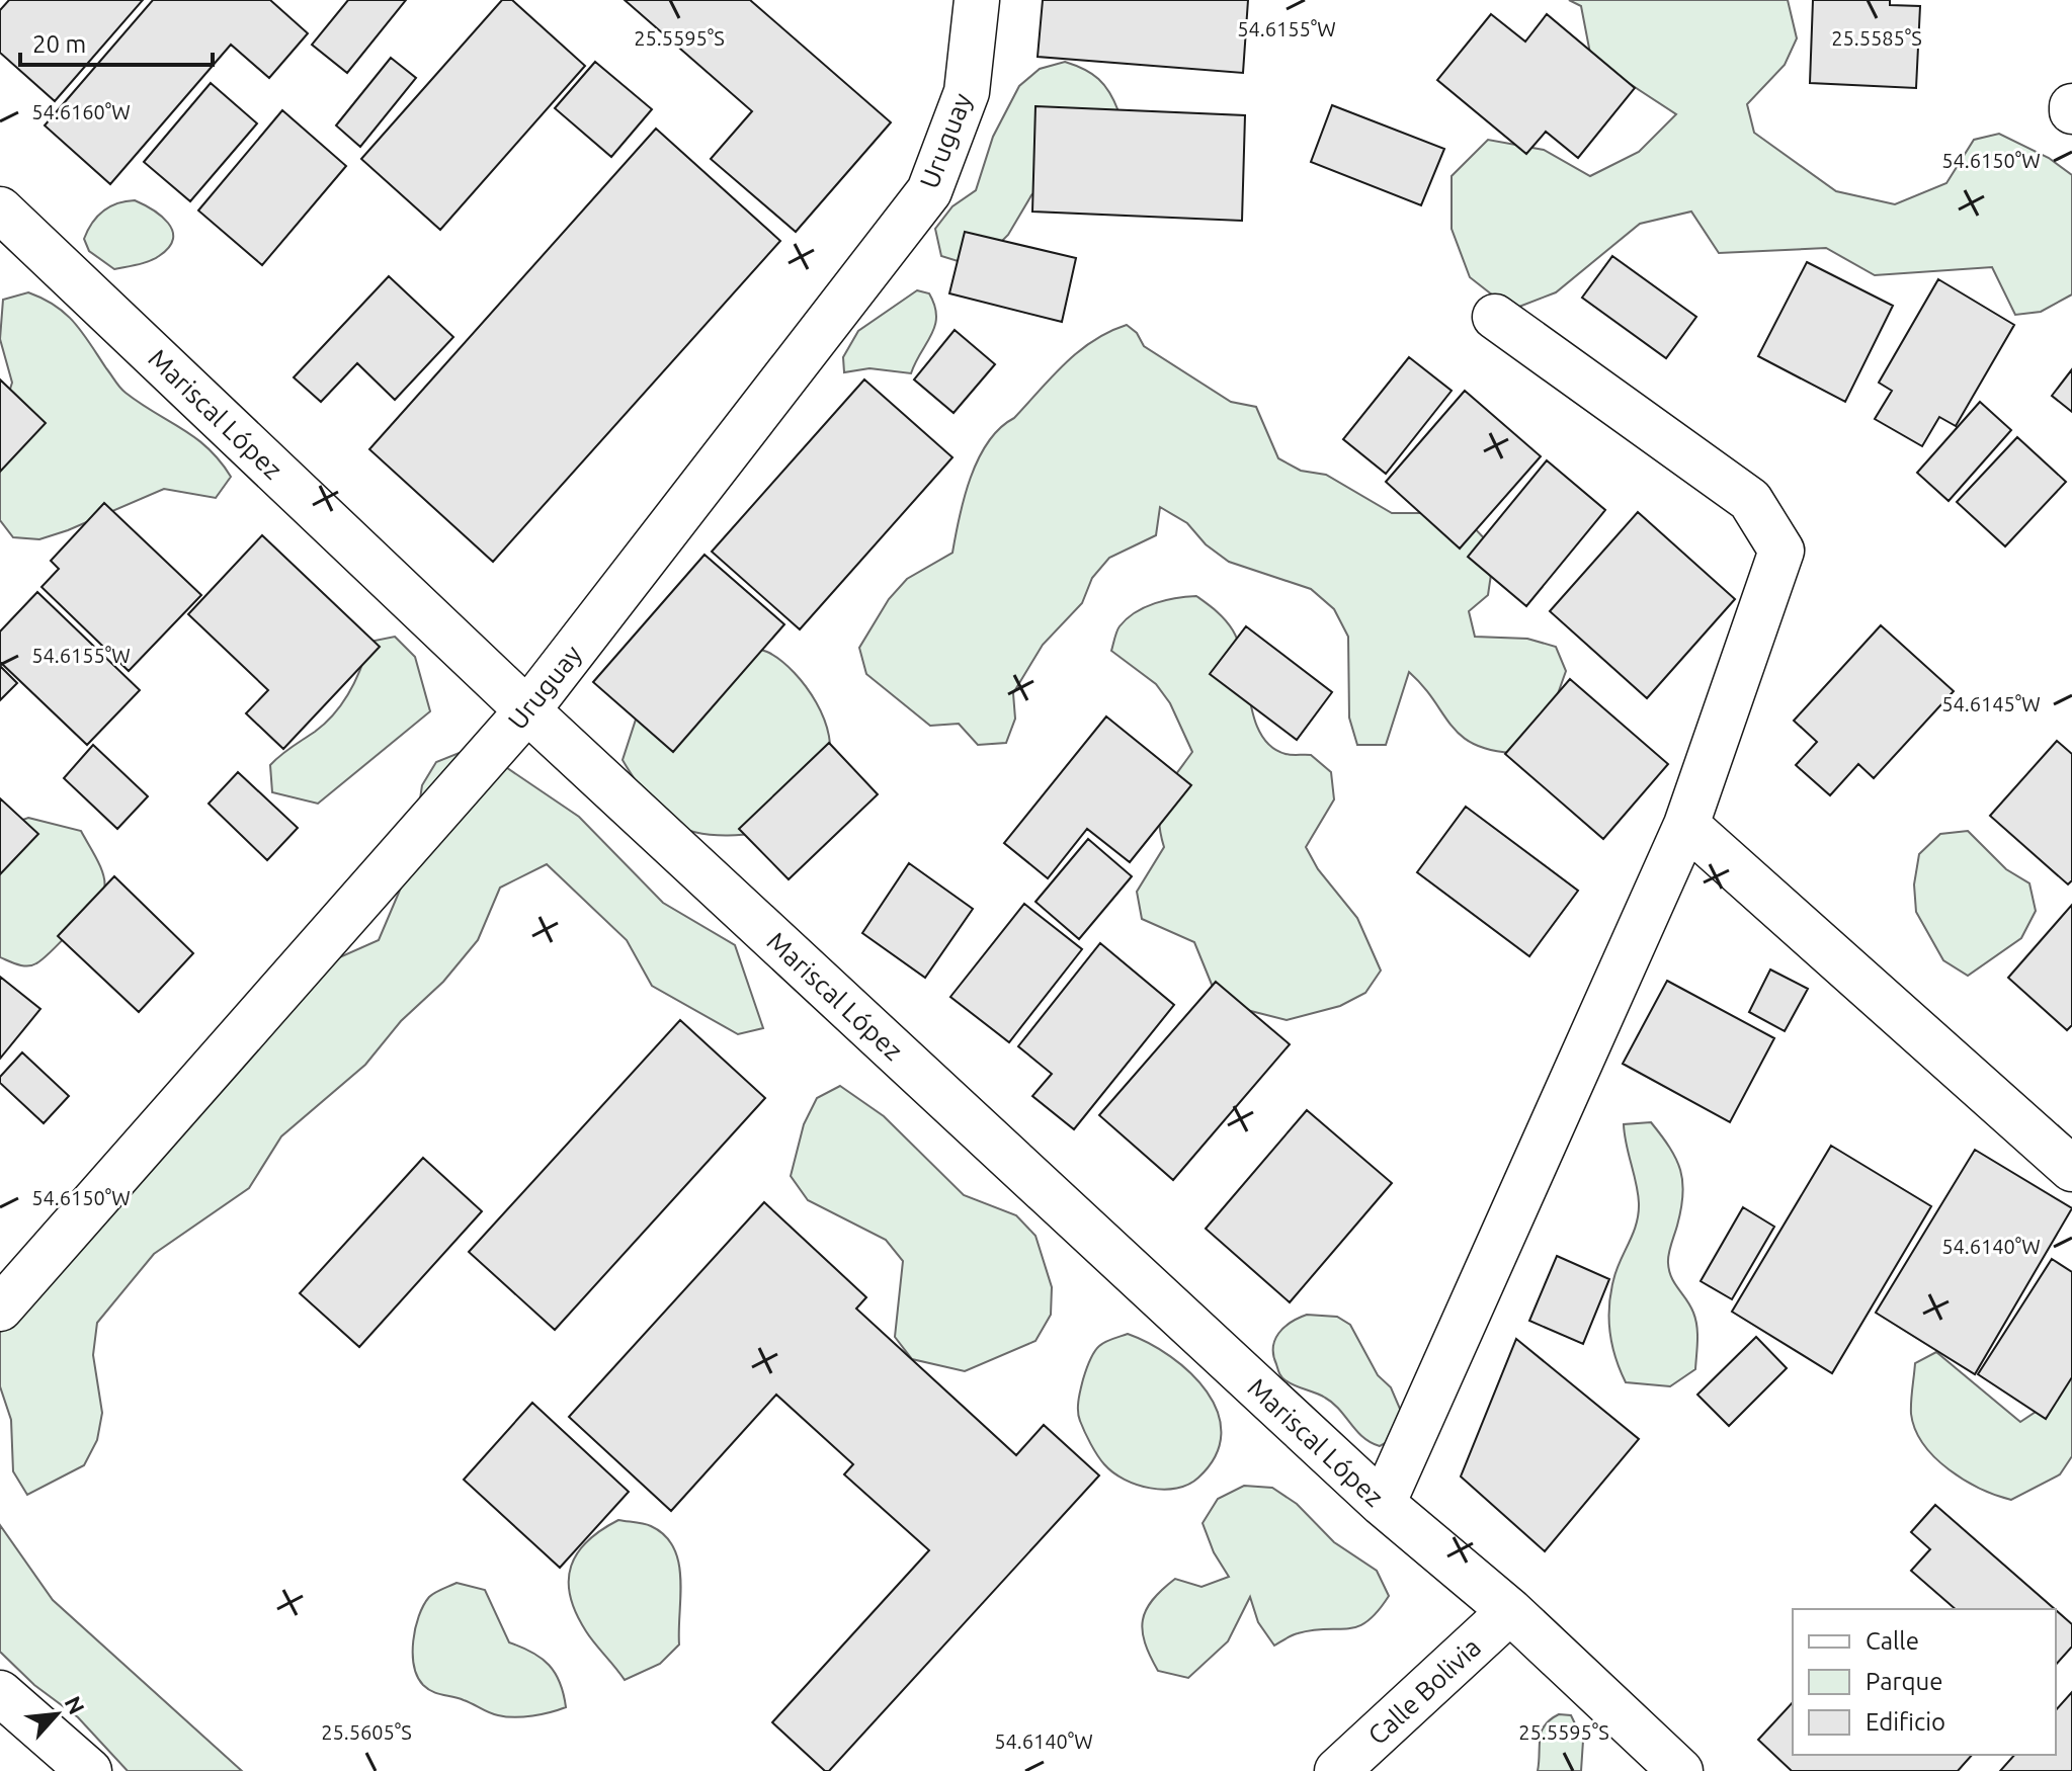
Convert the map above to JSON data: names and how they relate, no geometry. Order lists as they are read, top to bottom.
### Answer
{
  "streets": {
    "street": ["Uruguay", "Mariscal López", "Calle Bolivia"]
  },
  "crossings": [
    ["Uruguay", "Mariscal López"],
    ["Mariscal López", "Calle Bolivia"]
  ],
  "legend": ["Calle", "Parque", "Edificio"],
  "scale_bar": "20 m",
  "north": "top right",
  "coordinates": [
    "54.6155°W",
    "25.5595°S",
    "25.5585°S",
    "54.6160°W",
    "54.6150°W",
    "54.6145°W",
    "54.6140°W",
    "25.5605°S"
  ]
}
